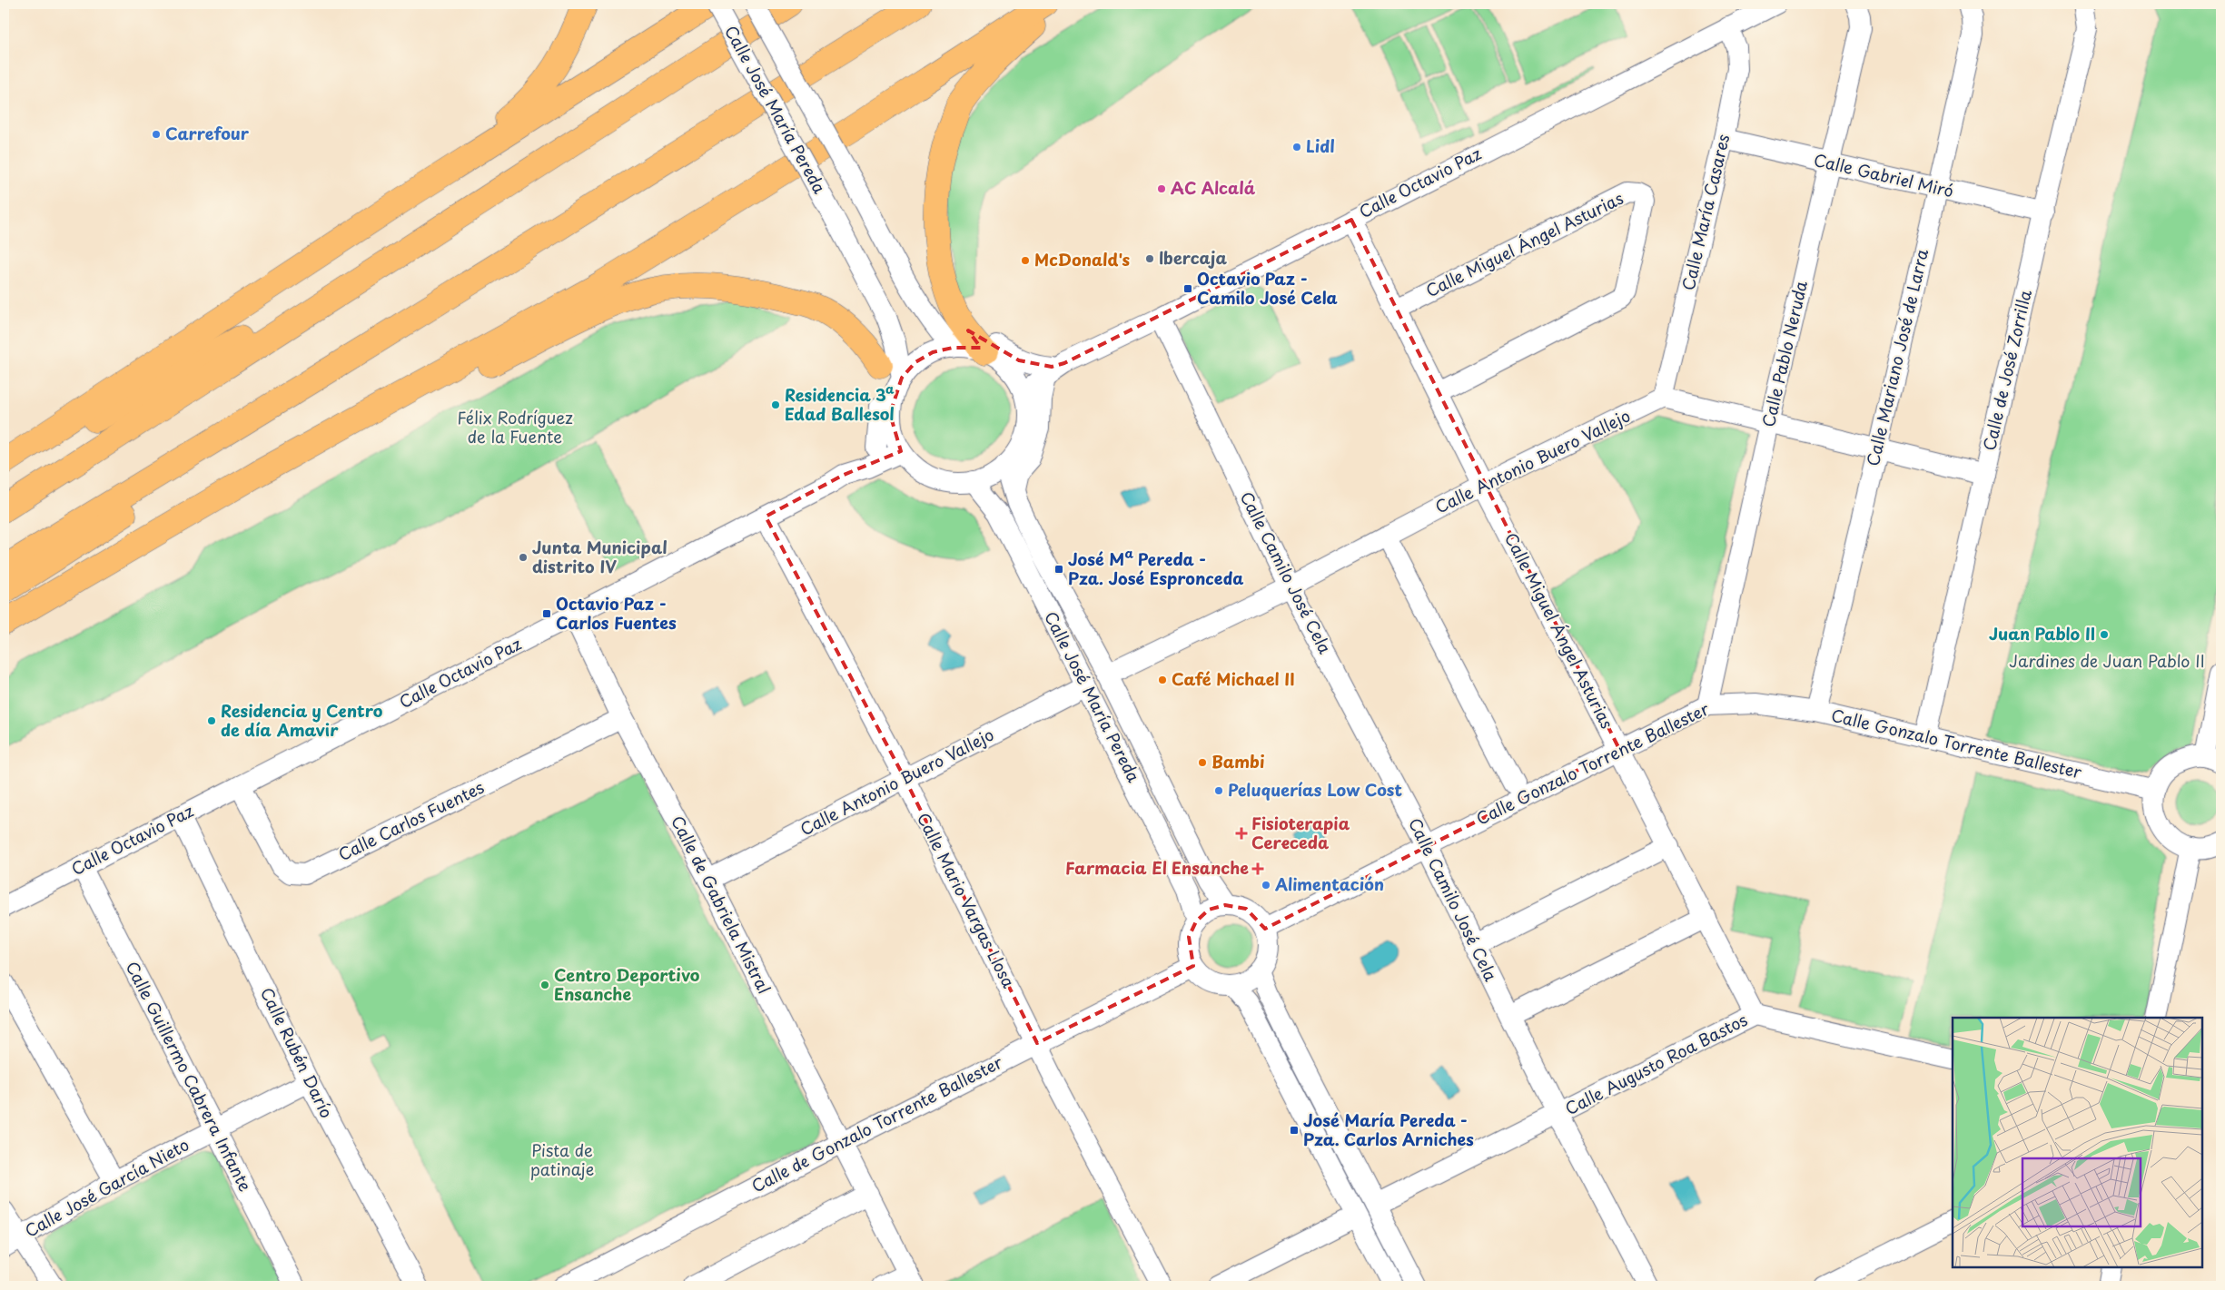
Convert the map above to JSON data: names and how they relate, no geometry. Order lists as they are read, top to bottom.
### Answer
{
  "streets": {
    "street": [
      "Calle José María Pereda",
      "Calle Gabriel Miró",
      "Calle Octavio Paz",
      "Calle María Casares",
      "Calle Miguel Ángel Asturias",
      "Calle Pablo Neruda",
      "Calle Mariano José de Larra",
      "Calle de José Zorrilla",
      "Calle Antonio Buero Vallejo",
      "Calle Camilo José Cela",
      "Calle Gonzalo Torrente Ballester",
      "Calle Carlos Fuentes",
      "Calle Mario Vargas Llosa",
      "Calle de Gabriela Mistral",
      "Calle Rubén Darío",
      "Calle Augusto Roa Bastos",
      "Calle Guillermo Cabrera Infante",
      "Calle de Gonzalo Torrente Ballester",
      "Calle José García Nieto"
    ]
  },
  "crossings": [
    ["Calle José María Pereda", "Calle Octavio Paz"],
    ["Calle José María Pereda", "Calle Antonio Buero Vallejo"],
    ["Calle José María Pereda", "Calle Gonzalo Torrente Ballester"],
    ["Calle José María Pereda", "Calle de Gonzalo Torrente Ballester"],
    ["Calle Gabriel Miró", "Calle María Casares"],
    ["Calle Gabriel Miró", "Calle Pablo Neruda"],
    ["Calle Gabriel Miró", "Calle Mariano José de Larra"],
    ["Calle Gabriel Miró", "Calle de José Zorrilla"],
    ["Calle Octavio Paz", "Calle María Casares"],
    ["Calle Octavio Paz", "Calle Miguel Ángel Asturias"],
    ["Calle Octavio Paz", "Calle Camilo José Cela"],
    ["Calle Octavio Paz", "Calle Carlos Fuentes"],
    ["Calle Octavio Paz", "Calle Mario Vargas Llosa"],
    ["Calle Octavio Paz", "Calle de Gabriela Mistral"],
    ["Calle Octavio Paz", "Calle Rubén Darío"],
    ["Calle Octavio Paz", "Calle Guillermo Cabrera Infante"],
    ["Calle María Casares", "Calle Antonio Buero Vallejo"],
    ["Calle Miguel Ángel Asturias", "Calle Antonio Buero Vallejo"],
    ["Calle Miguel Ángel Asturias", "Calle Gonzalo Torrente Ballester"],
    ["Calle Miguel Ángel Asturias", "Calle Augusto Roa Bastos"],
    ["Calle Pablo Neruda", "Calle Gonzalo Torrente Ballester"],
    ["Calle Mariano José de Larra", "Calle Gonzalo Torrente Ballester"],
    ["Calle de José Zorrilla", "Calle Gonzalo Torrente Ballester"],
    ["Calle Antonio Buero Vallejo", "Calle Camilo José Cela"],
    ["Calle Antonio Buero Vallejo", "Calle Mario Vargas Llosa"],
    ["Calle Antonio Buero Vallejo", "Calle de Gabriela Mistral"],
    ["Calle Camilo José Cela", "Calle Gonzalo Torrente Ballester"],
    ["Calle Camilo José Cela", "Calle Augusto Roa Bastos"],
    ["Calle Gonzalo Torrente Ballester", "Calle de Gonzalo Torrente Ballester"],
    ["Calle Carlos Fuentes", "Calle de Gabriela Mistral"],
    ["Calle Mario Vargas Llosa", "Calle de Gonzalo Torrente Ballester"],
    ["Calle de Gabriela Mistral", "Calle de Gonzalo Torrente Ballester"],
    ["Calle Rubén Darío", "Calle José García Nieto"],
    ["Calle Guillermo Cabrera Infante", "Calle José García Nieto"]
  ],
  "parks": ["Félix Rodríguez de la Fuente", "Jardines de Juan Pablo II", "Pista de patinaje"],
  "places": {
    "other": [
      "Carrefour",
      "Lidl",
      "AC Alcalá",
      "Ibercaja",
      "McDonald's",
      "Residencia 3ª Edad Ballesol",
      "Junta Municipal distrito IV",
      "Juan Pablo II",
      "Café Michael II",
      "Residencia y Centro de día Amavir",
      "Bambi",
      "Peluquerías Low Cost",
      "Alimentación",
      "Centro Deportivo Ensanche"
    ],
    "transit": [
      "Octavio Paz - Camilo José Cela",
      "José Mª Pereda - Pza. José Espronceda",
      "Octavio Paz - Carlos Fuentes",
      "José María Pereda - Pza. Carlos Arniches"
    ],
    "health": ["Fisioterapia Cereceda", "Farmacia El Ensanche"]
  }
}
